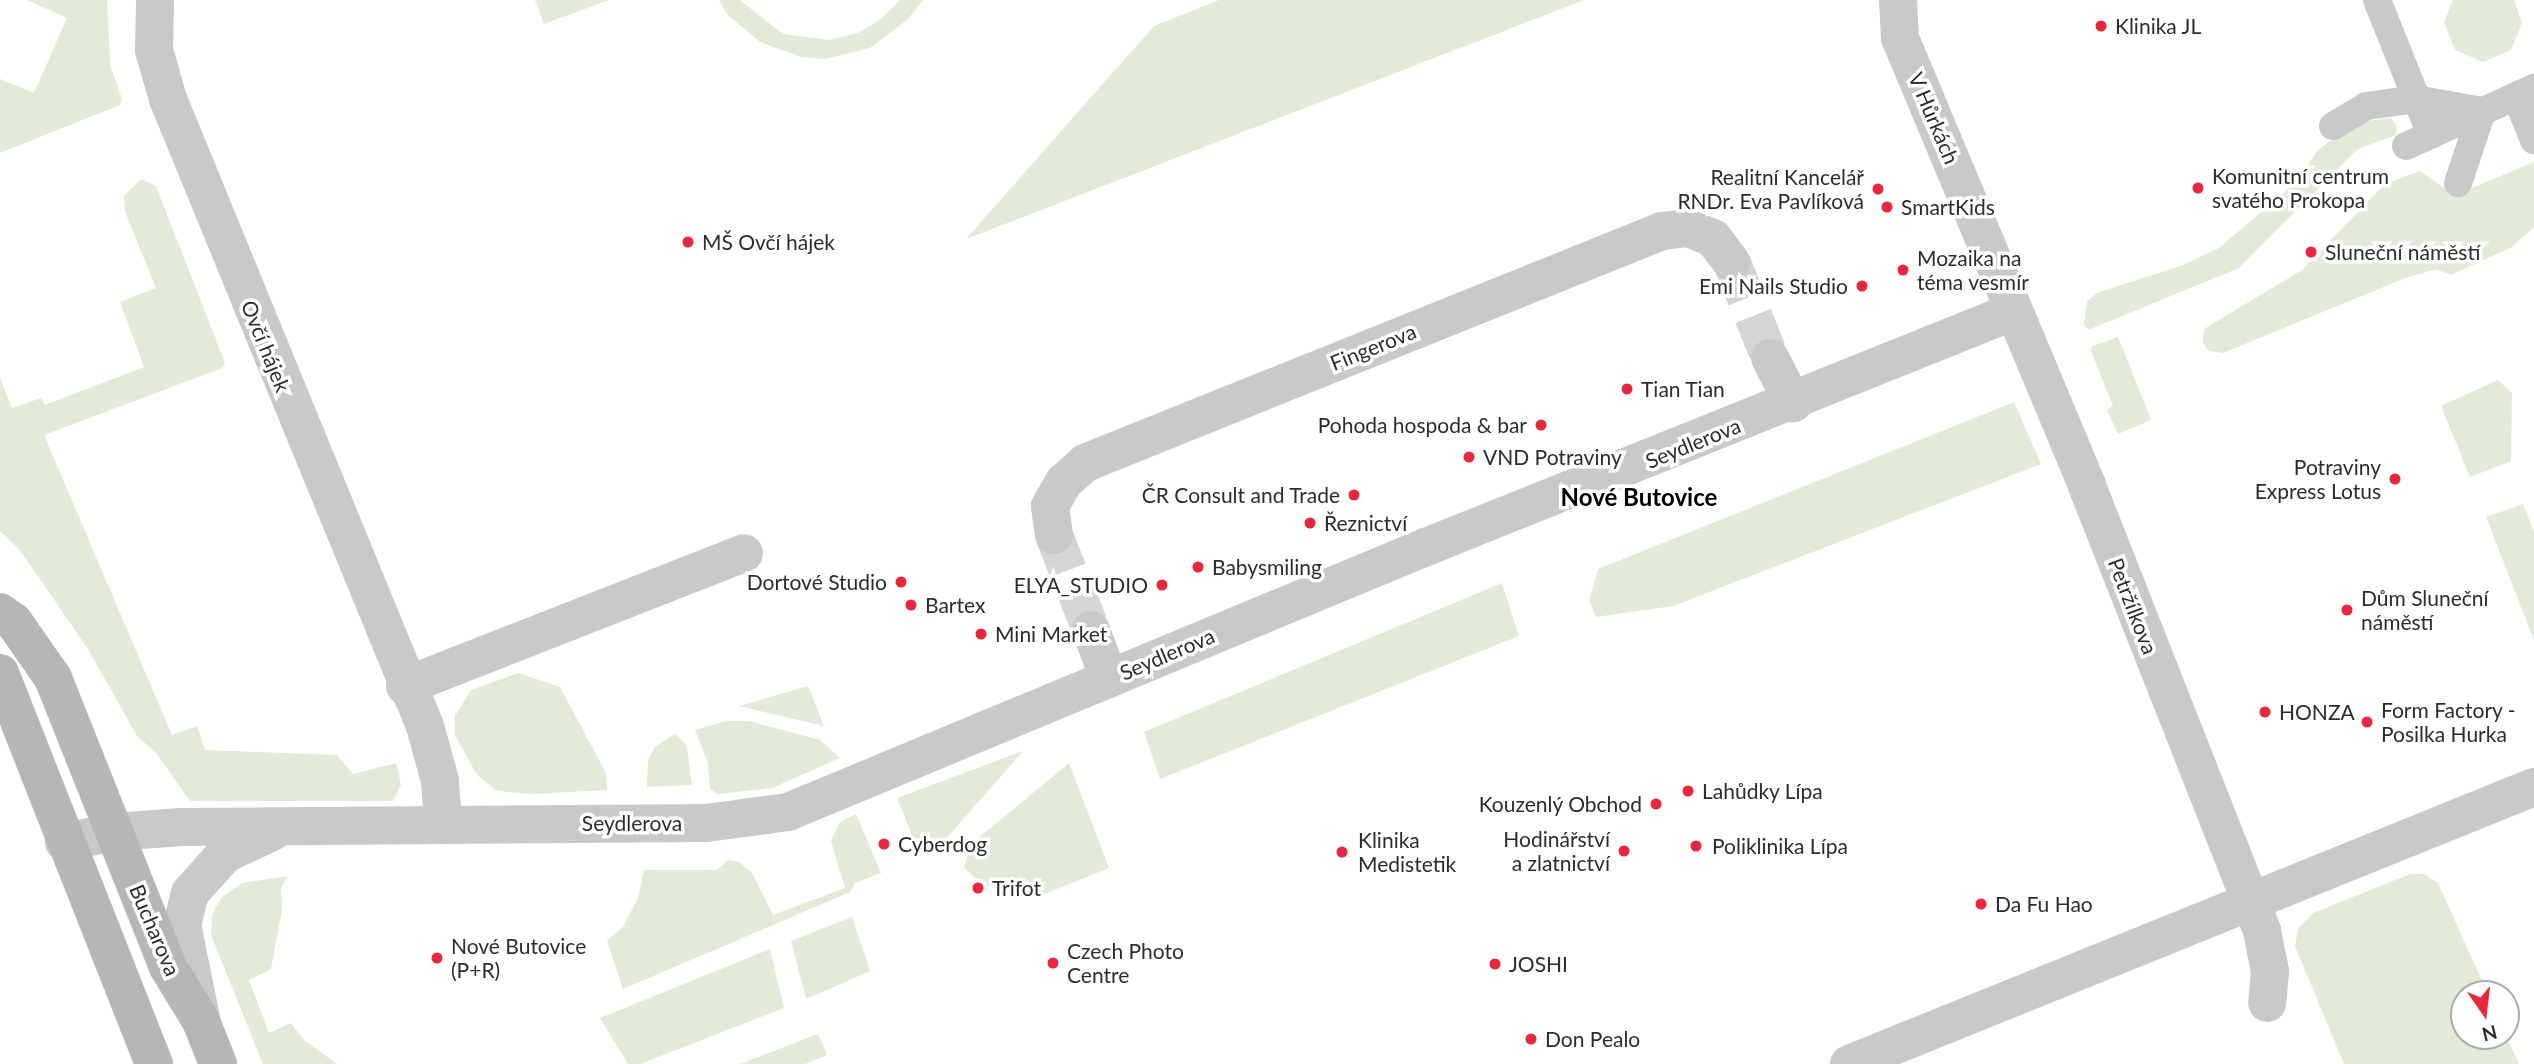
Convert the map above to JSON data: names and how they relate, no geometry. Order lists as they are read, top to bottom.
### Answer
{
  "streets": {
    "main road": ["Bucharova"],
    "street": [
      "V Hůrkách",
      "Ovčí hájek",
      "Fingerova",
      "Seydlerova",
      "Petržílkova"
    ]
  },
  "crossings": [
    ["V Hůrkách", "Seydlerova"],
    ["V Hůrkách", "Petržílkova"],
    ["Ovčí hájek", "Seydlerova"],
    ["Seydlerova", "Petržílkova"],
    ["Seydlerova", "Bucharova"]
  ],
  "districts": ["Nové Butovice"],
  "places": [
    "Klinika JL",
    "Komunitní centrum svatého Prokopa",
    "Realitní Kancelář RNDr. Eva Pavlíková",
    "SmartKids",
    "MŠ Ovčí hájek",
    "Sluneční náměstí",
    "Mozaika na téma vesmír",
    "Emi Nails Studio",
    "Tian Tian",
    "Pohoda hospoda & bar",
    "VND Potraviny",
    "Potraviny Express Lotus",
    "ČR Consult and Trade",
    "Řeznictví",
    "Babysmiling",
    "Dortové Studio",
    "ELYA_STUDIO",
    "Bartex",
    "Dům Sluneční náměstí",
    "Mini Market",
    "HONZA",
    "Form Factory - Posilka Hurka",
    "Lahůdky Lípa",
    "Kouzenlý Obchod",
    "Cyberdog",
    "Poliklinika Lípa",
    "Hodinářství a zlatnictví",
    "Klinika Medistetik",
    "Trifot",
    "Da Fu Hao",
    "Nové Butovice (P+R)",
    "Czech Photo Centre",
    "JOSHI",
    "Don Pealo"
  ],
  "north": "bottom"
}
